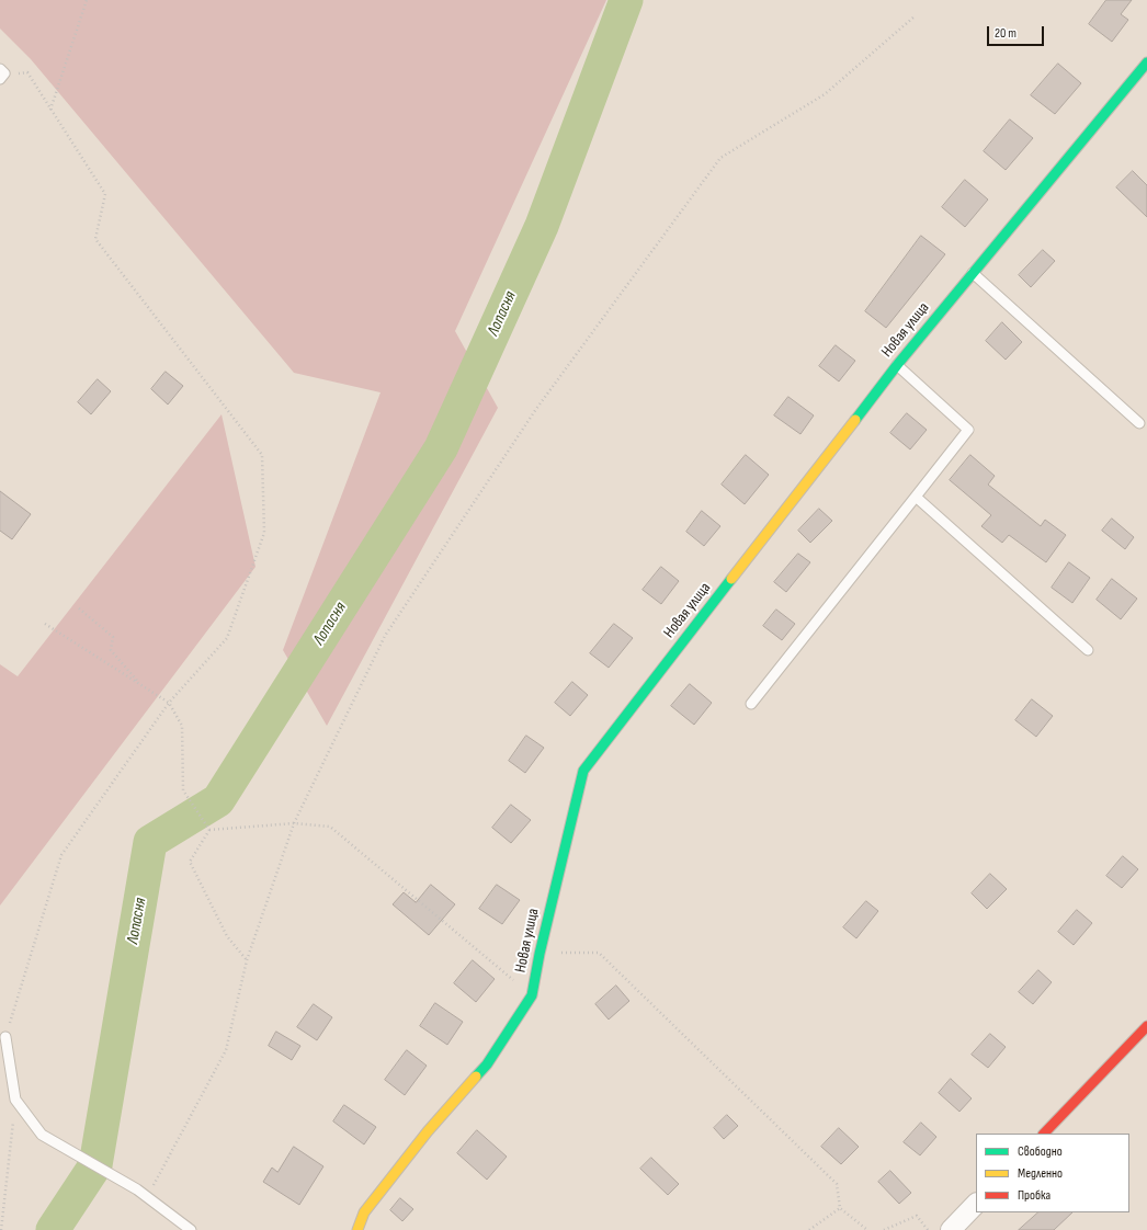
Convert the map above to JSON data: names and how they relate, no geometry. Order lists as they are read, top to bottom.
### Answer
{
  "streets": {
    "street": ["Новая улица"]
  },
  "water": ["Лопасня"],
  "legend": ["Свободно", "Медленно", "Пробка"],
  "scale_bar": "20 m"
}
